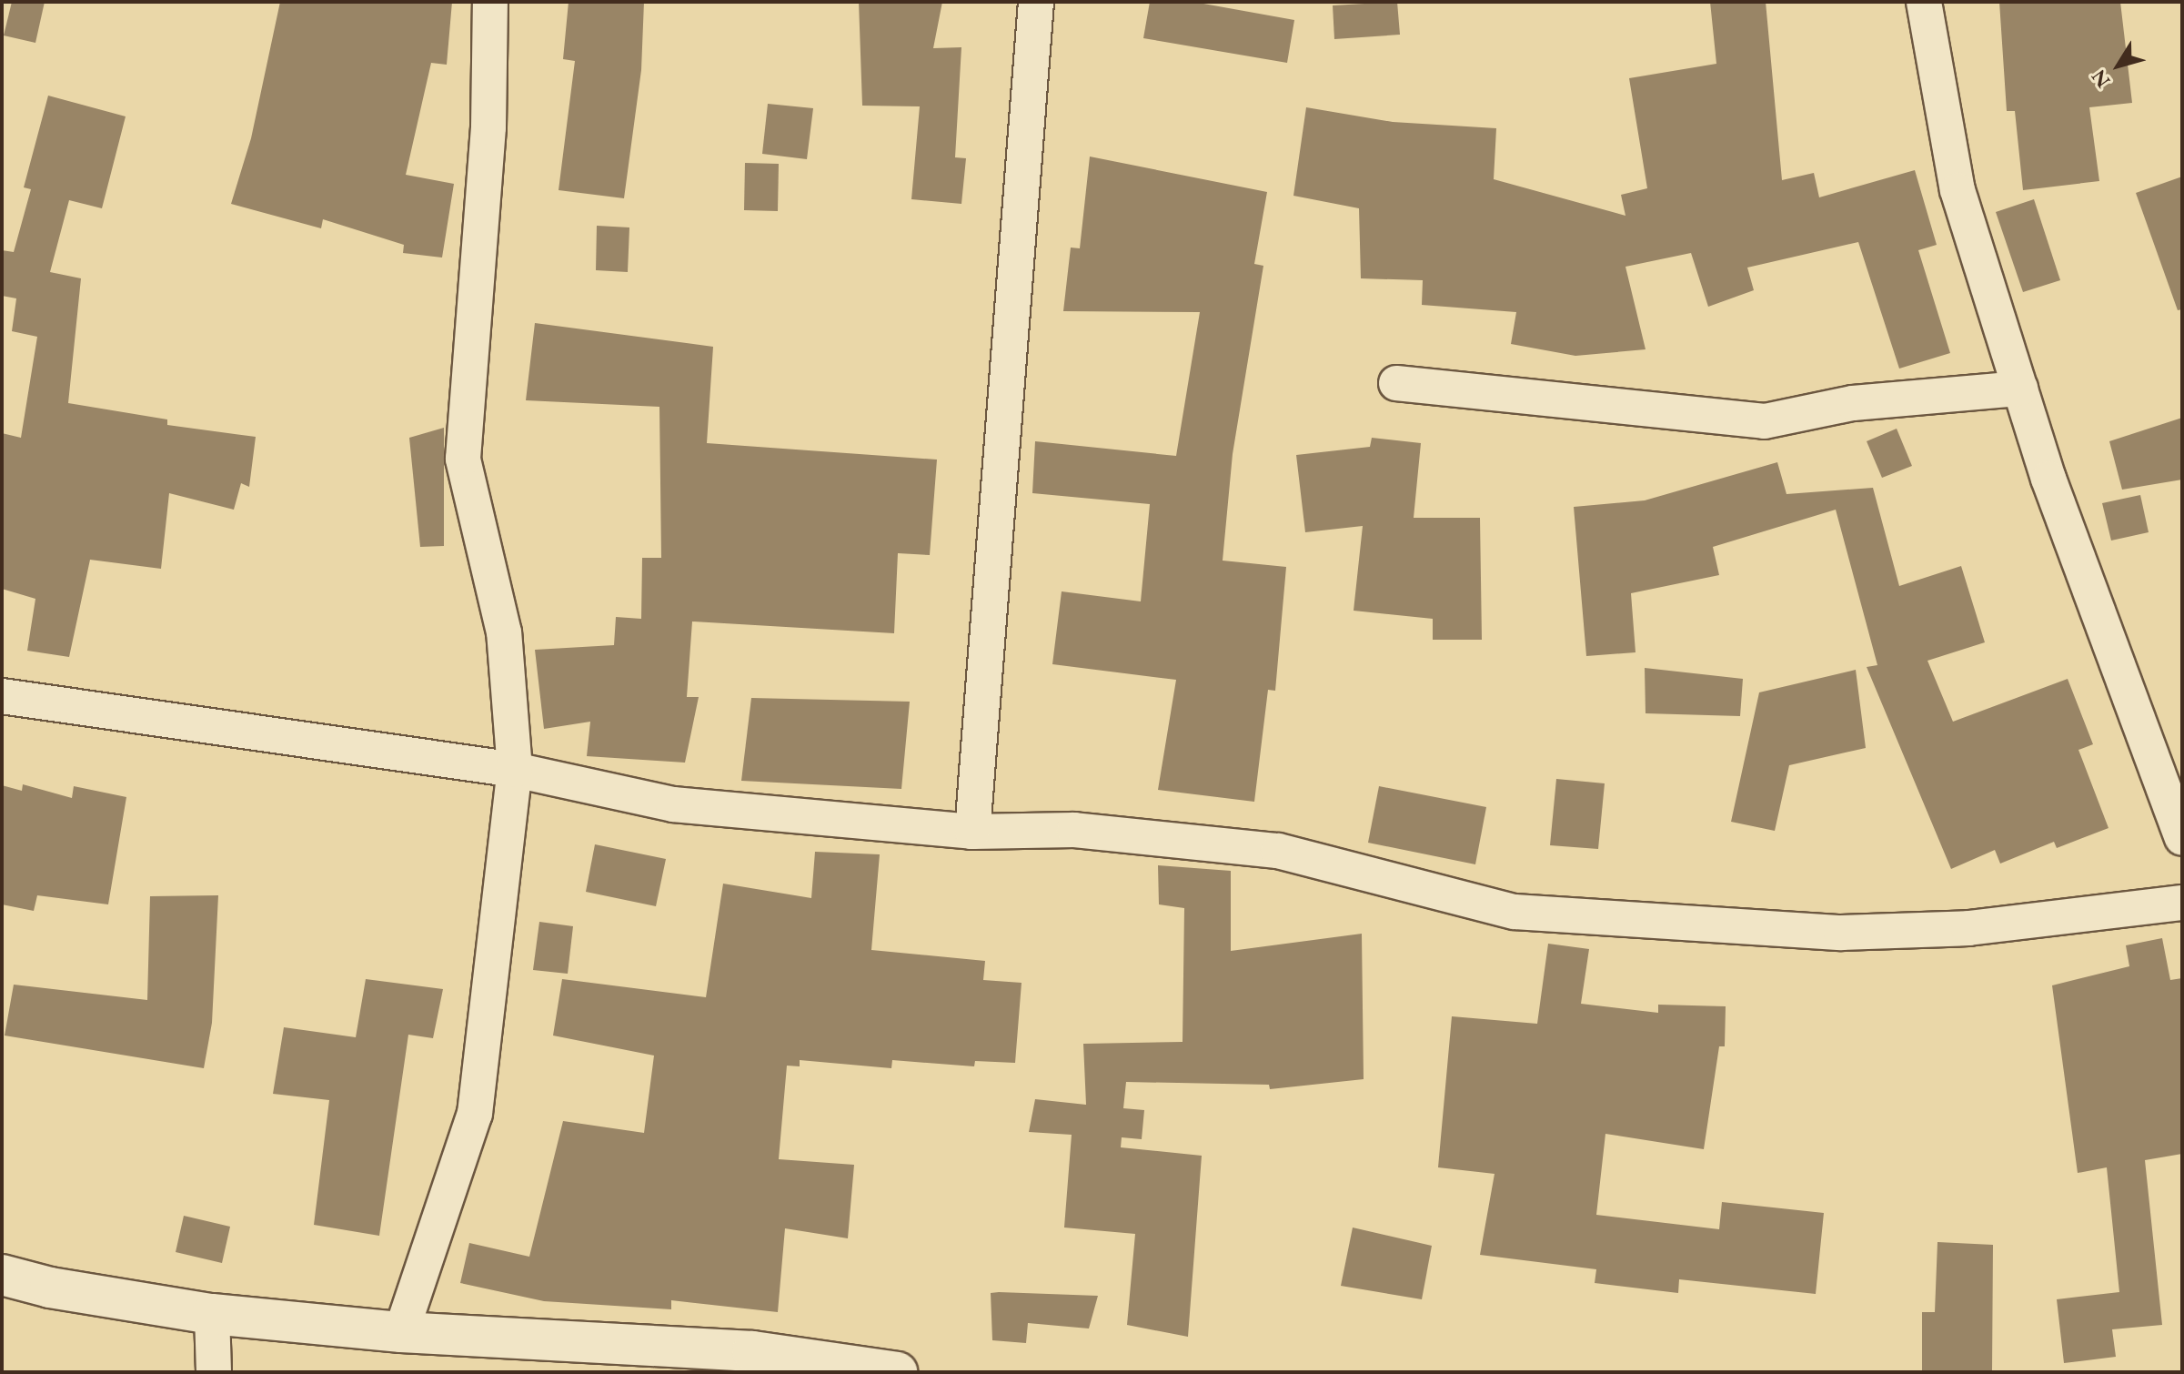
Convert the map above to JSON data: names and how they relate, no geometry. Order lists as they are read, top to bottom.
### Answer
{
  "north": "bottom left"
}
